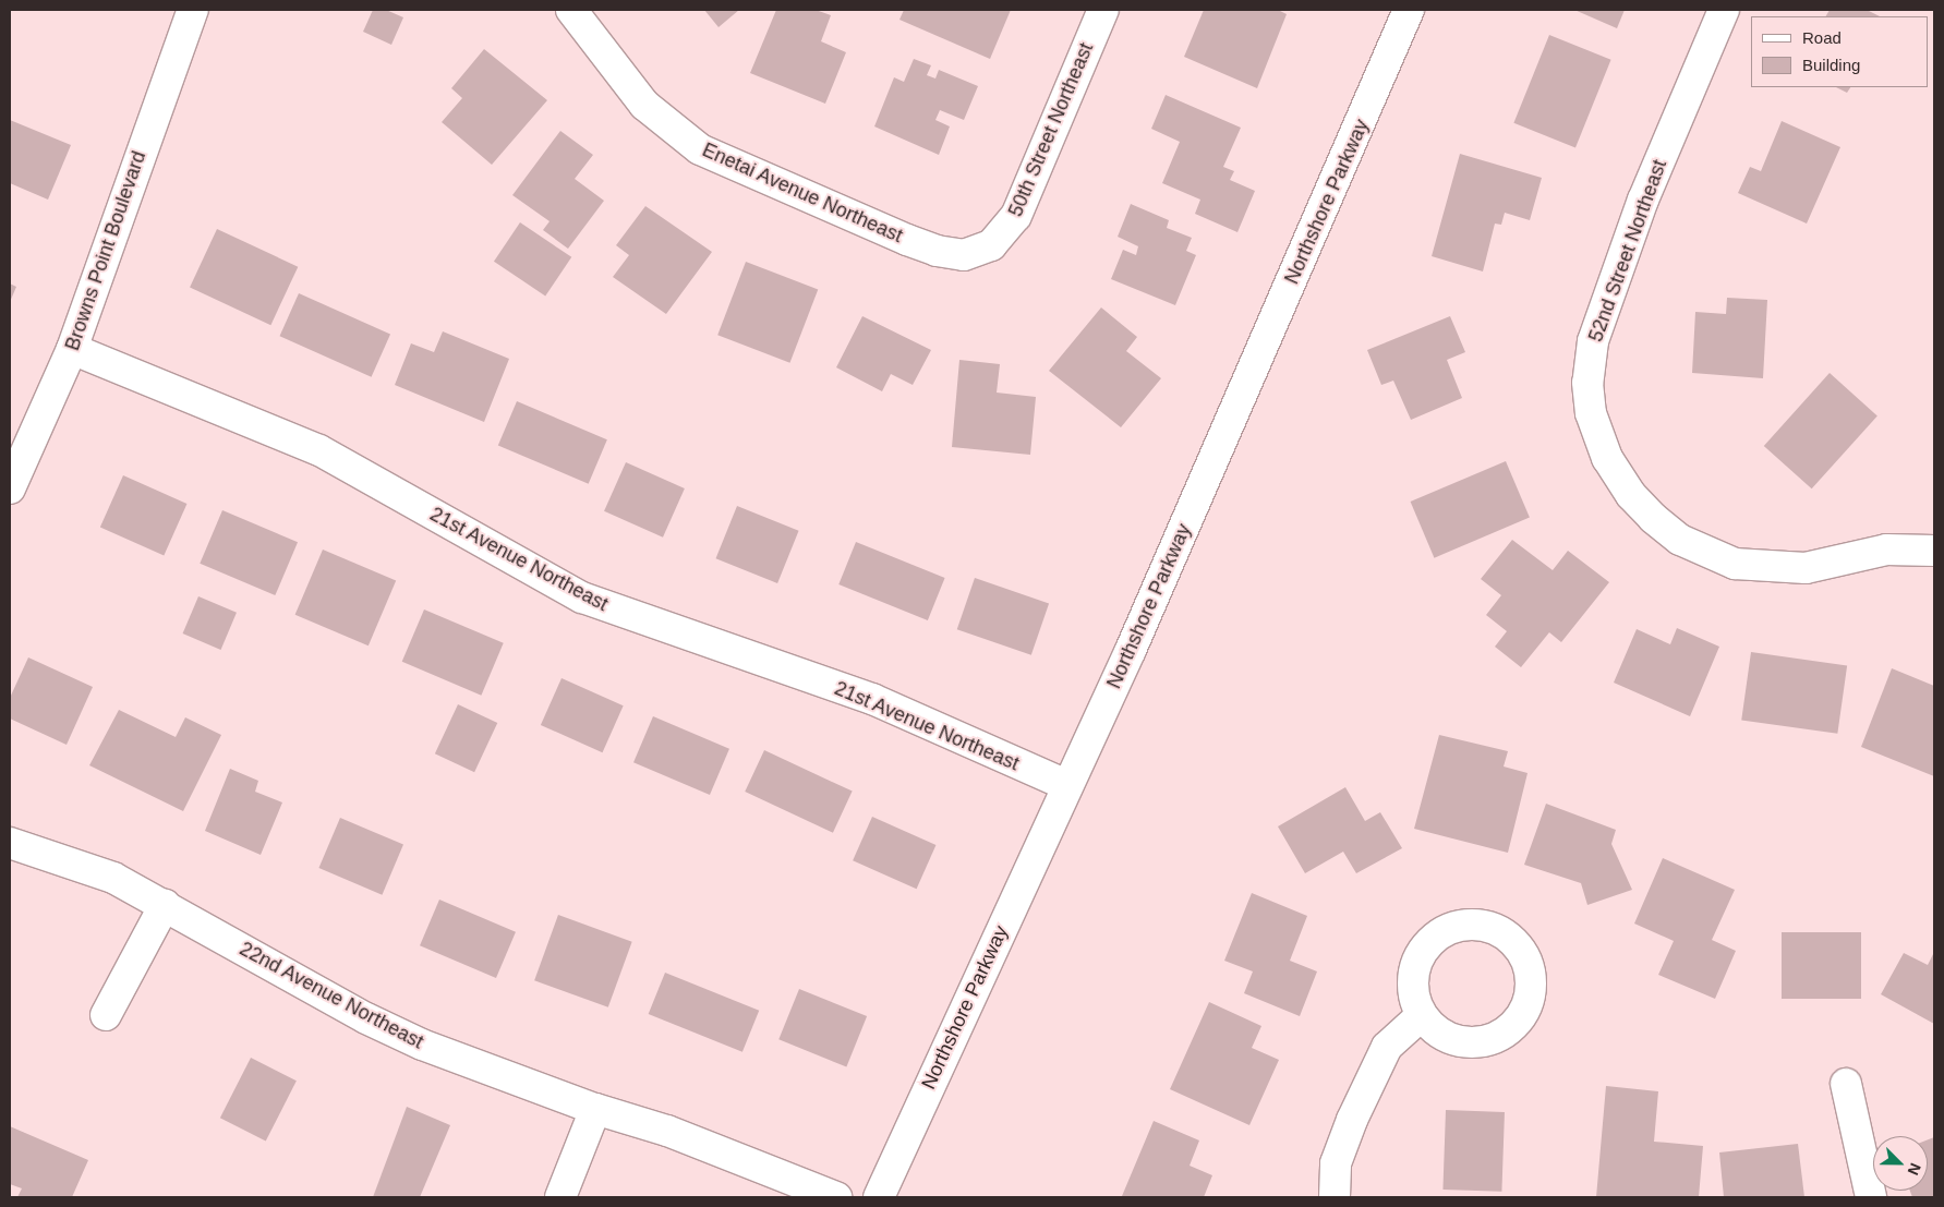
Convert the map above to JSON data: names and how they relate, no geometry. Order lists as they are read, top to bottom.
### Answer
{
  "streets": {
    "street": [
      "50th Street Northeast",
      "Enetai Avenue Northeast",
      "Northshore Parkway",
      "Browns Point Boulevard",
      "52nd Street Northeast",
      "21st Avenue Northeast",
      "22nd Avenue Northeast"
    ]
  },
  "crossings": [
    ["50th Street Northeast", "Enetai Avenue Northeast"],
    ["Northshore Parkway", "21st Avenue Northeast"],
    ["Browns Point Boulevard", "21st Avenue Northeast"]
  ],
  "legend": ["Road", "Building"],
  "north": "bottom right"
}
